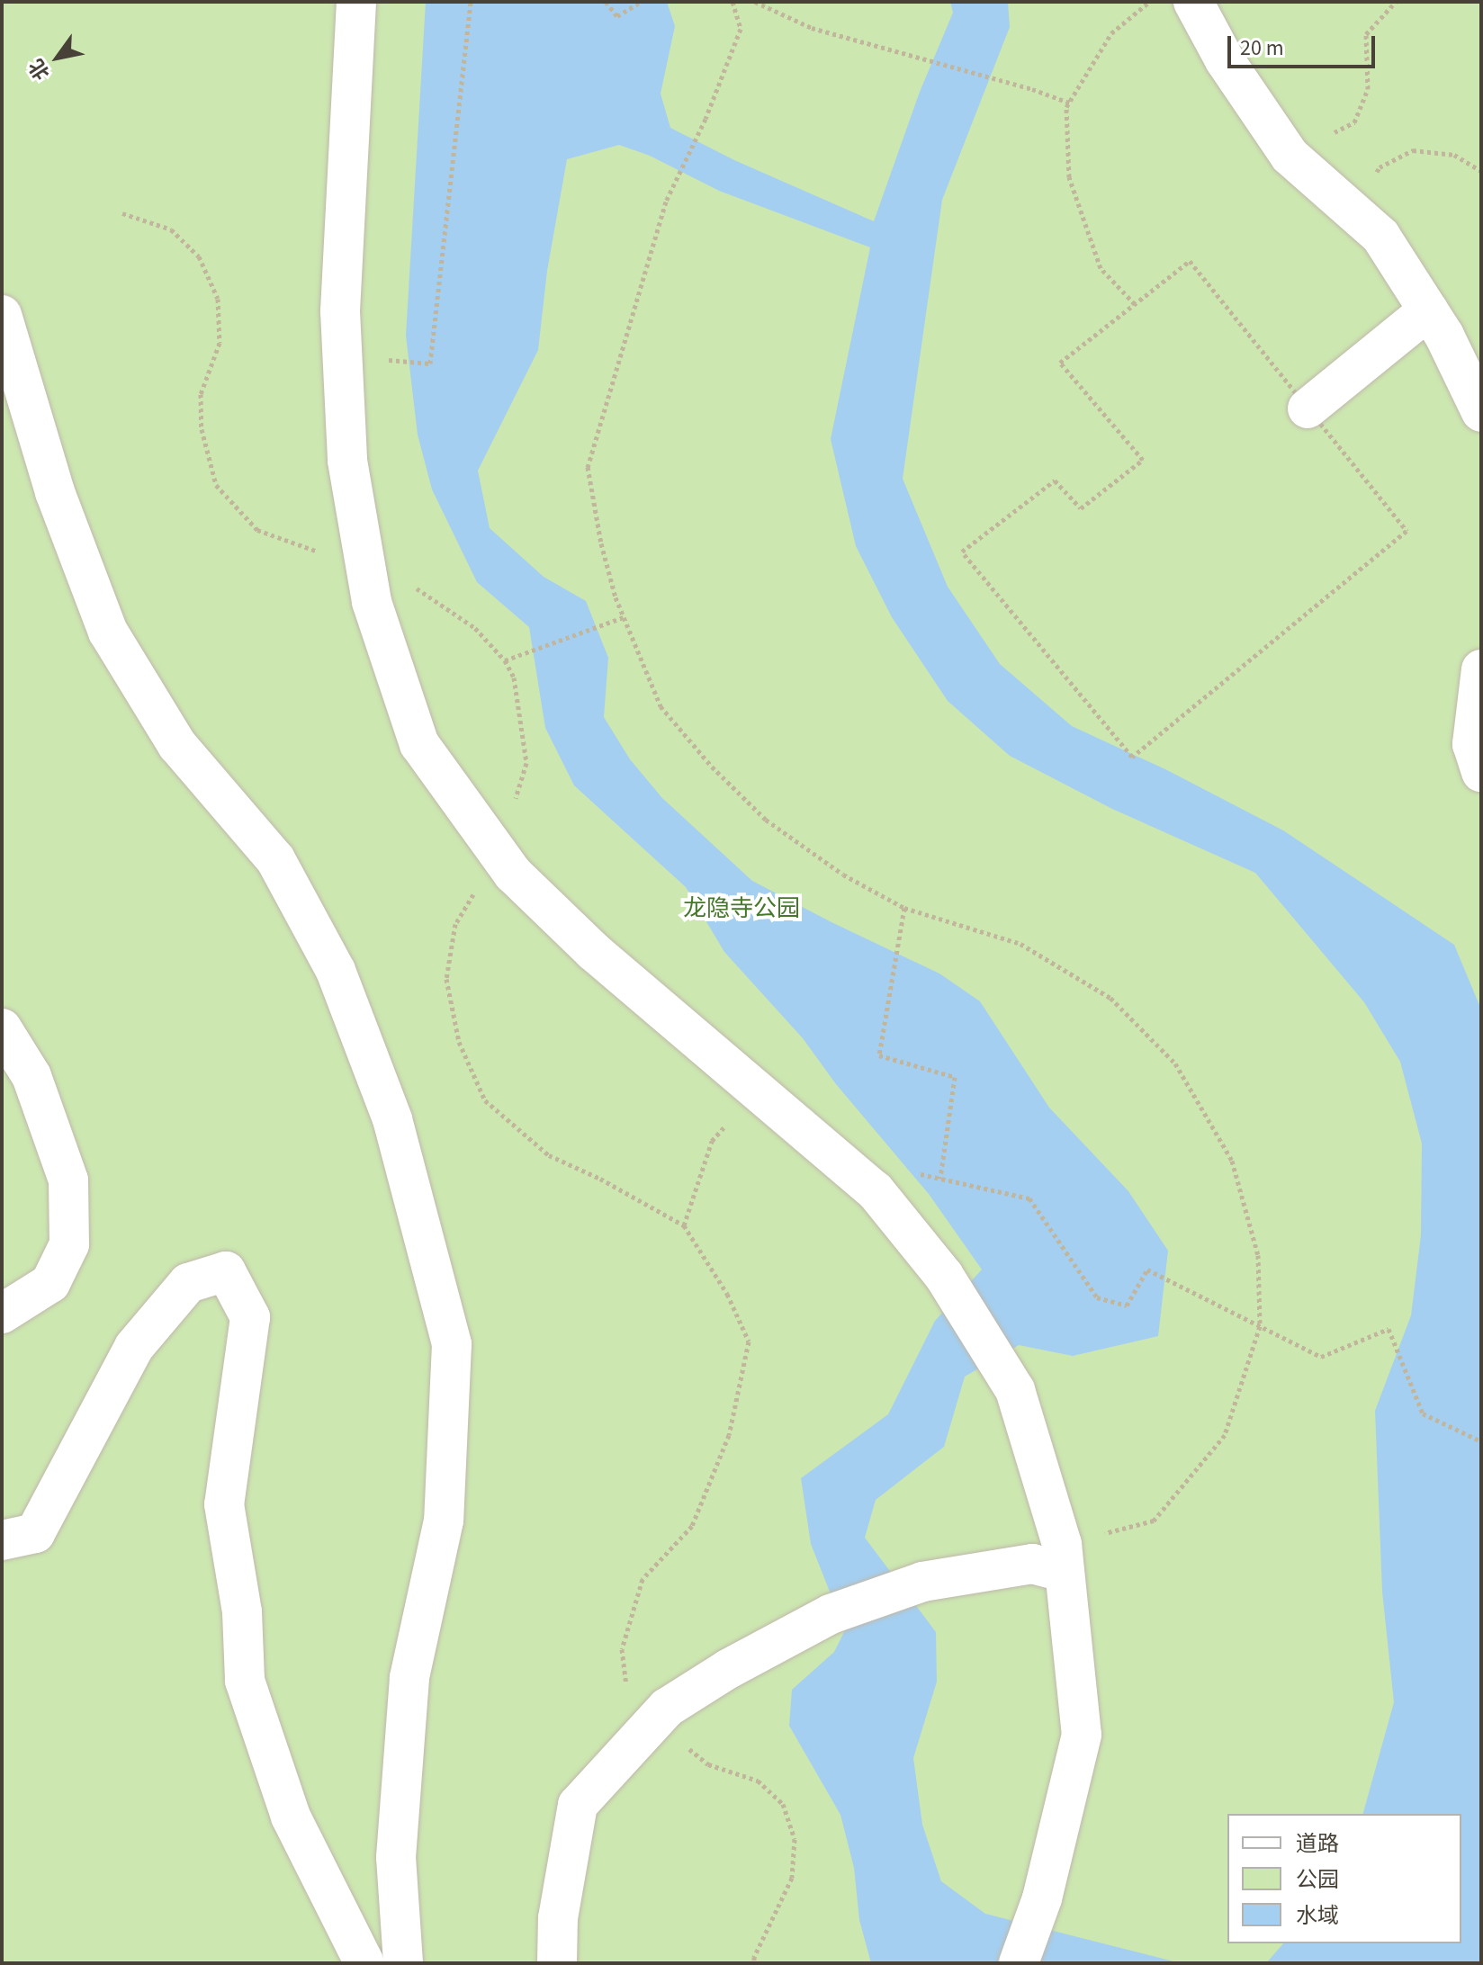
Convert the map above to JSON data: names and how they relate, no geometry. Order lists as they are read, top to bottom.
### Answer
{
  "parks": ["龙隐寺公园"],
  "legend": ["道路", "公园", "水域"],
  "scale_bar": "20 m",
  "north": "bottom left"
}
